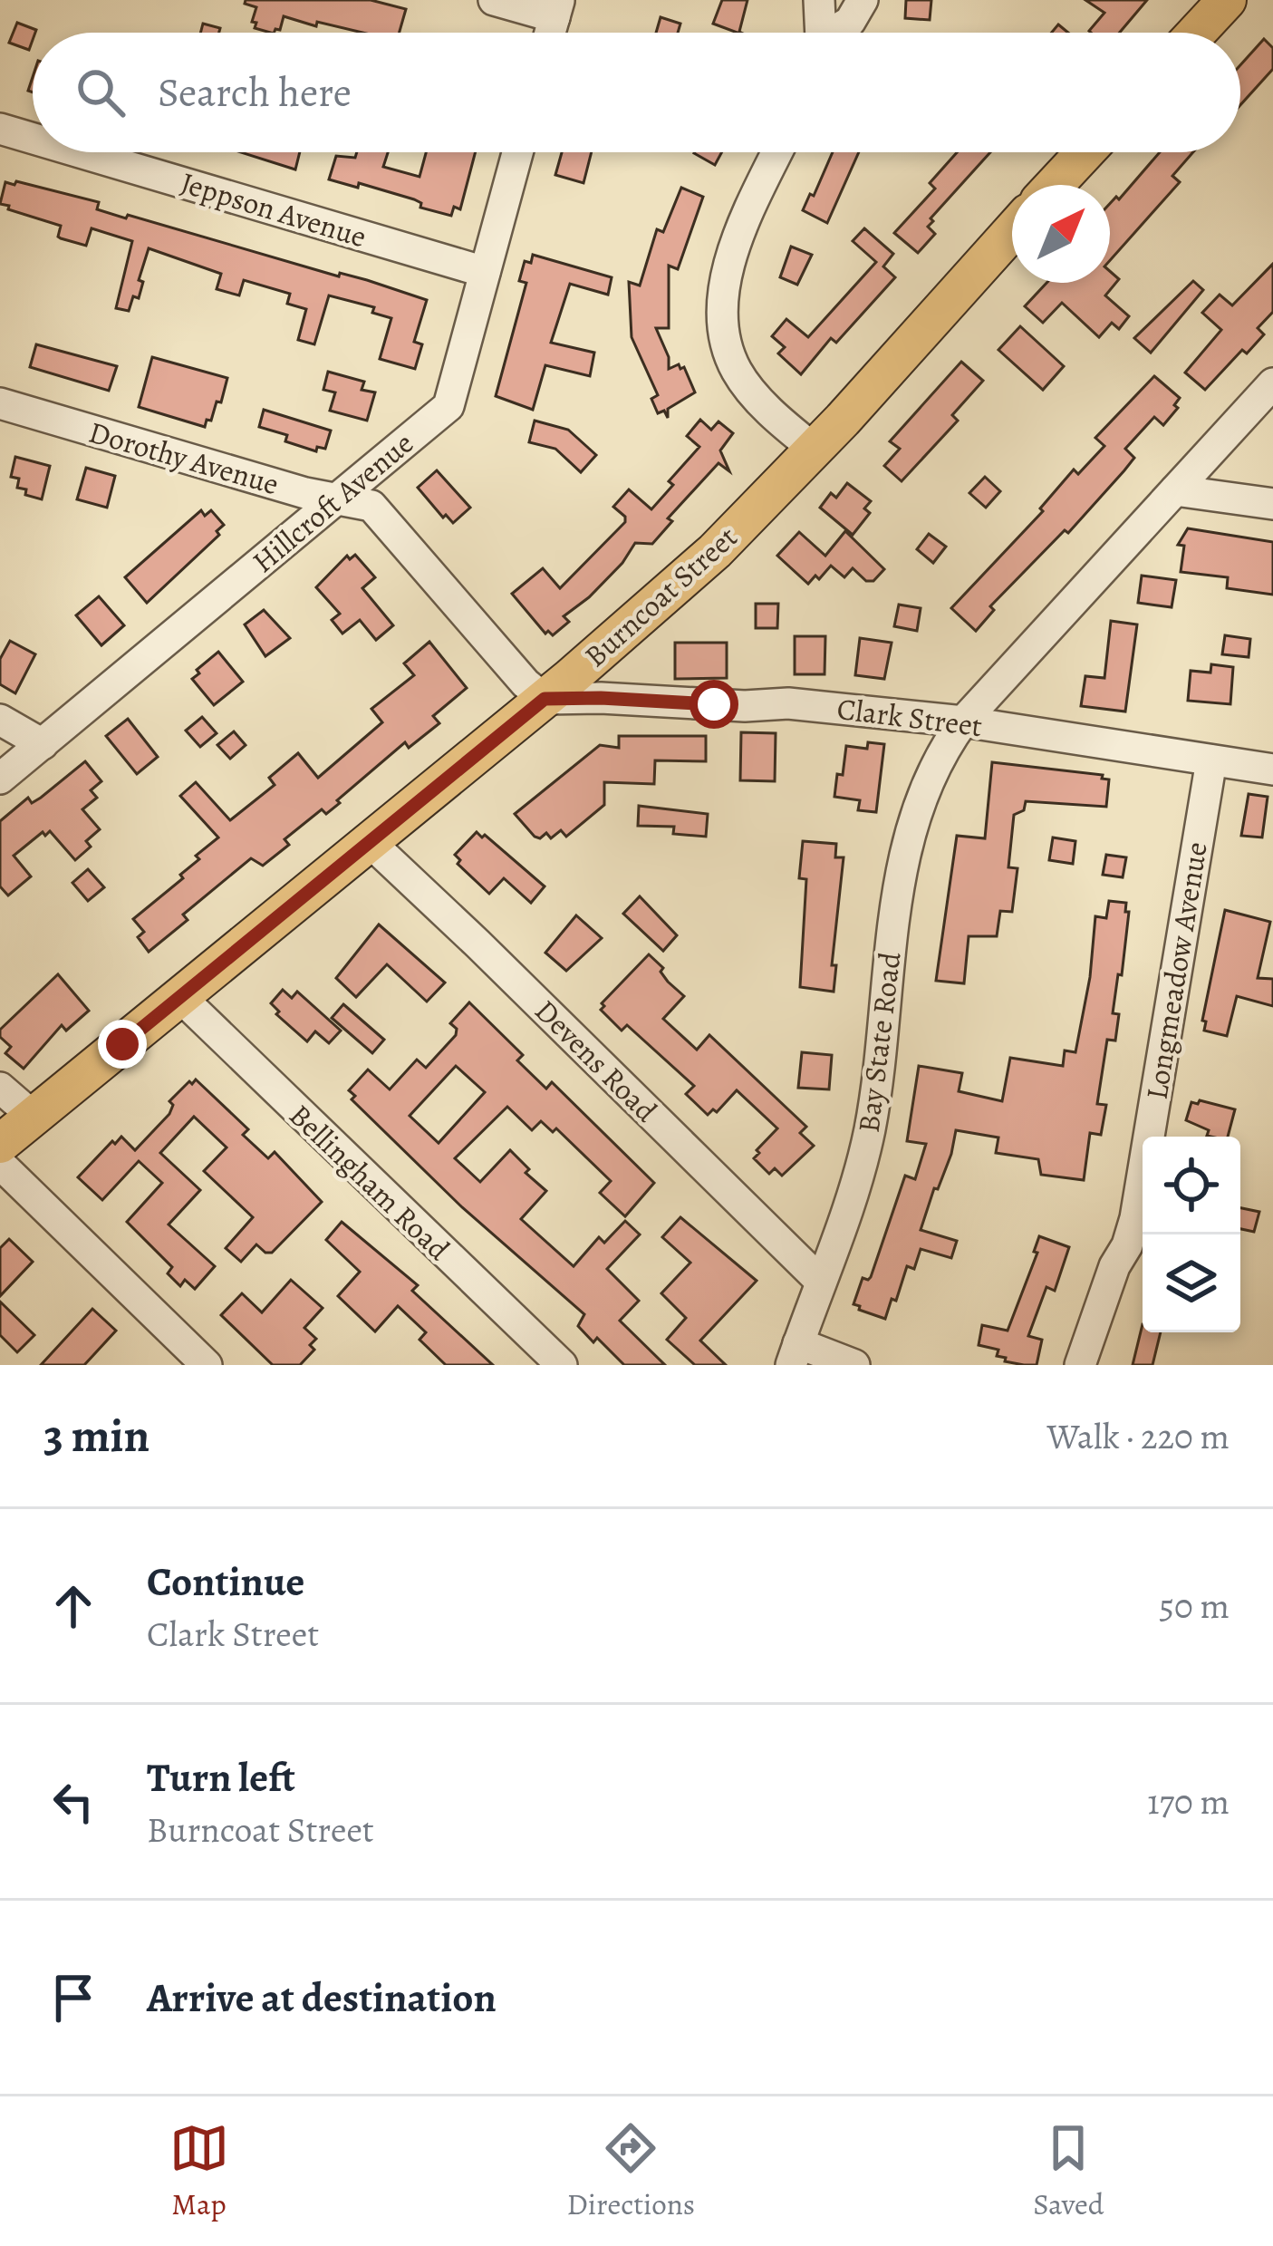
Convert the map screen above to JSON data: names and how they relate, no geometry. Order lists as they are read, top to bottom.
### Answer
{
  "streets": {
    "main road": ["Burncoat Street"],
    "street": [
      "Jeppson Avenue",
      "Dorothy Avenue",
      "Hillcroft Avenue",
      "Clark Street",
      "Longmeadow Avenue",
      "Bay State Road",
      "Devens Road",
      "Bellingham Road"
    ]
  },
  "crossings": [
    ["Jeppson Avenue", "Hillcroft Avenue"],
    ["Dorothy Avenue", "Hillcroft Avenue"],
    ["Dorothy Avenue", "Burncoat Street"],
    ["Dorothy Avenue", "Clark Street"],
    ["Burncoat Street", "Clark Street"],
    ["Burncoat Street", "Devens Road"],
    ["Burncoat Street", "Bellingham Road"],
    ["Clark Street", "Longmeadow Avenue"],
    ["Clark Street", "Bay State Road"],
    ["Bay State Road", "Devens Road"]
  ],
  "north": "top right",
  "page": {
    "search": "Search here",
    "heading": ["3 min", "Walk · 220 m"],
    "list": [
      ["Continue", "Clark Street", "50 m"],
      ["Turn left", "Burncoat Street", "170 m"],
      "Arrive at destination"
    ],
    "nav": ["Map", "Directions", "Saved"]
  }
}
